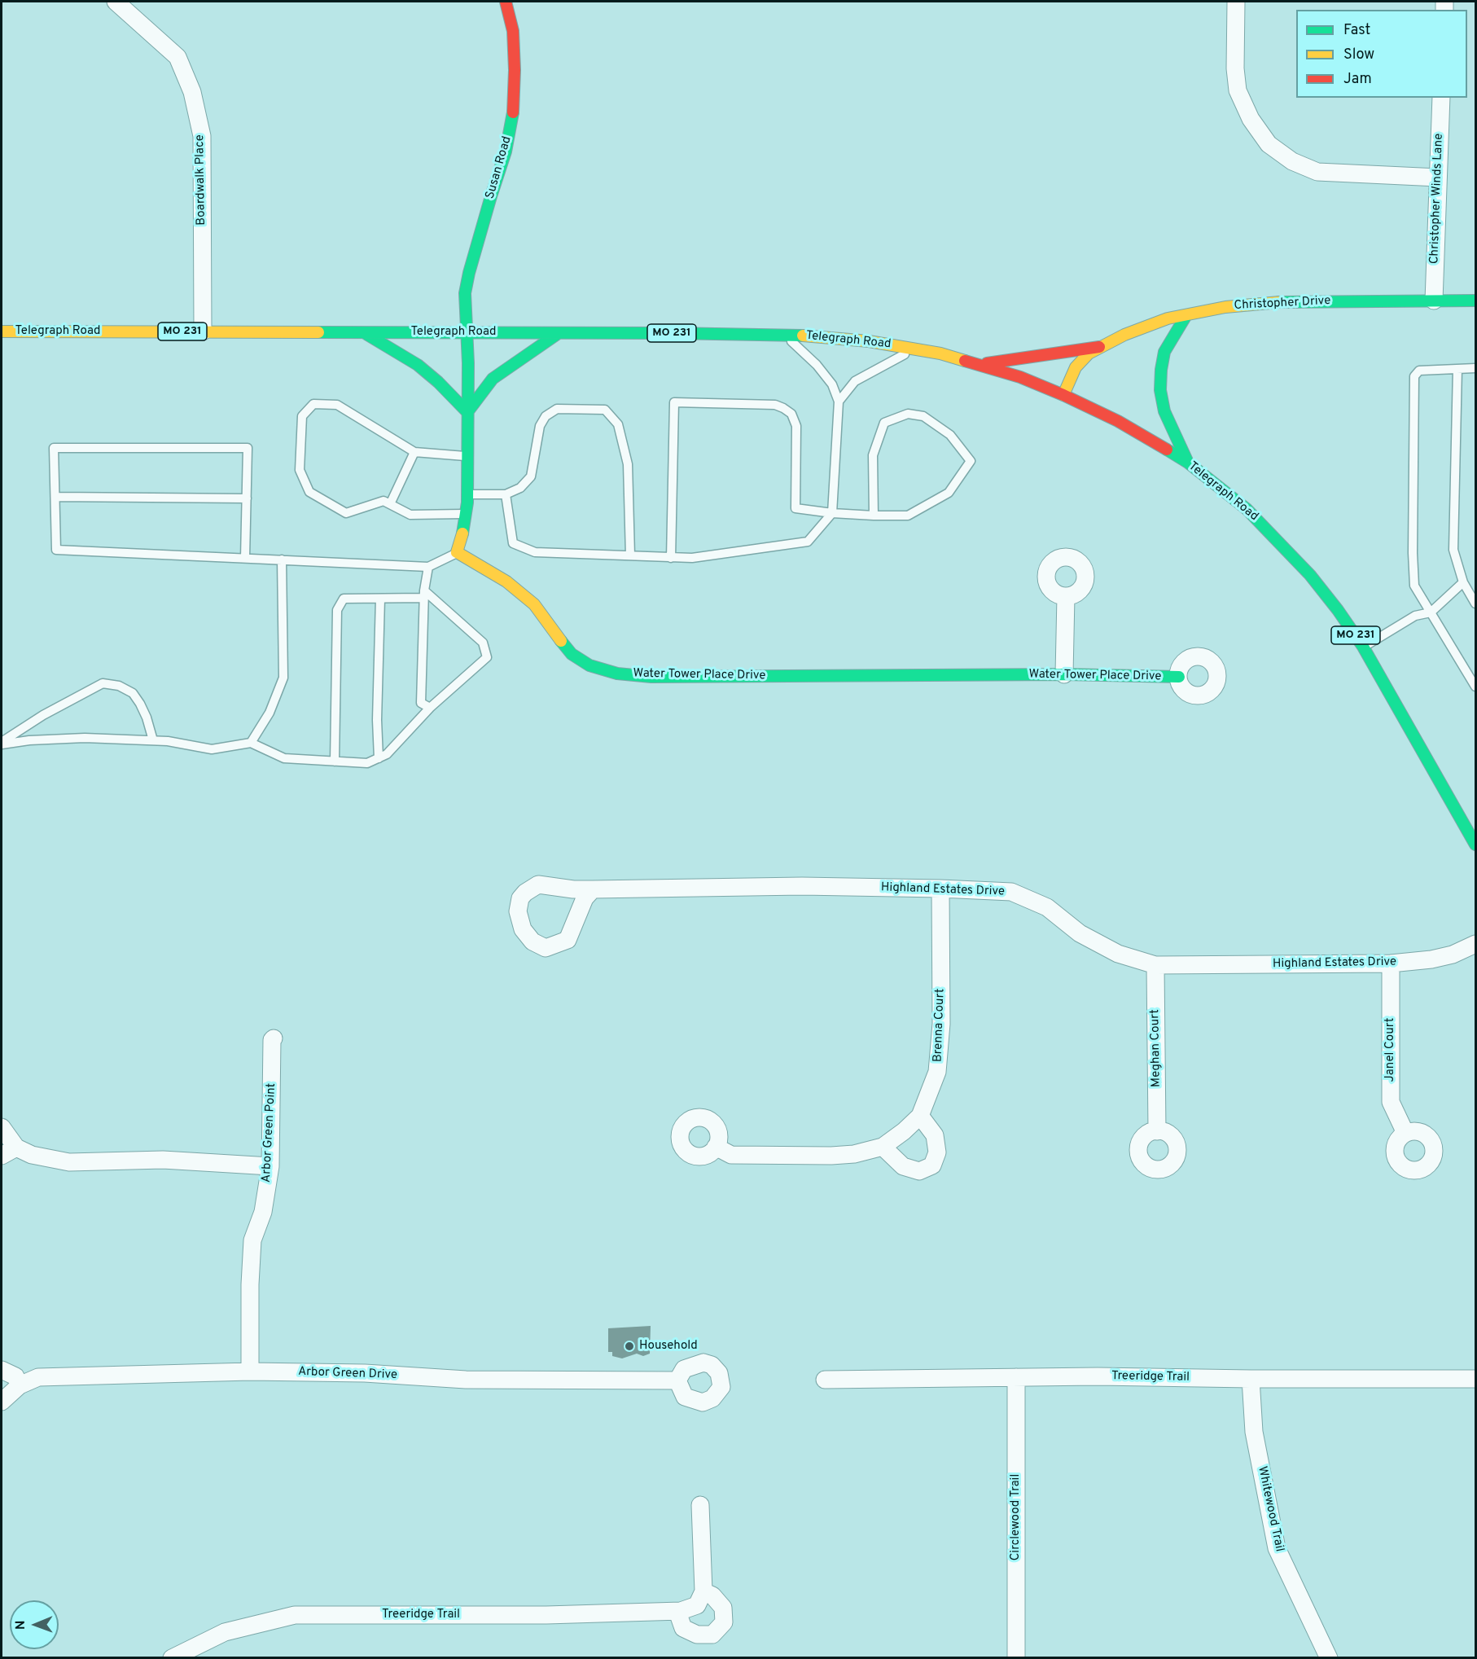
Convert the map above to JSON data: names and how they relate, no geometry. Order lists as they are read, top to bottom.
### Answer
{
  "streets": {
    "main road": [
      "Susan Road",
      "Christopher Drive",
      "Telegraph Road",
      "MO 231",
      "Water Tower Place Drive"
    ],
    "street": [
      "Boardwalk Place",
      "Christopher Winds Lane",
      "Highland Estates Drive",
      "Brenna Court",
      "Meghan Court",
      "Janel Court",
      "Arbor Green Point",
      "Arbor Green Drive",
      "Treeridge Trail",
      "Whitewood Trail",
      "Circlewood Trail"
    ]
  },
  "crossings": [
    ["Susan Road", "Telegraph Road"],
    ["Boardwalk Place", "Telegraph Road"],
    ["Christopher Winds Lane", "Christopher Drive"],
    ["Christopher Drive", "Telegraph Road"],
    ["Highland Estates Drive", "Brenna Court"],
    ["Highland Estates Drive", "Meghan Court"],
    ["Highland Estates Drive", "Janel Court"],
    ["Arbor Green Point", "Arbor Green Drive"],
    ["Treeridge Trail", "Whitewood Trail"],
    ["Treeridge Trail", "Circlewood Trail"]
  ],
  "places": ["Household"],
  "legend": ["Fast", "Slow", "Jam"],
  "north": "left"
}
